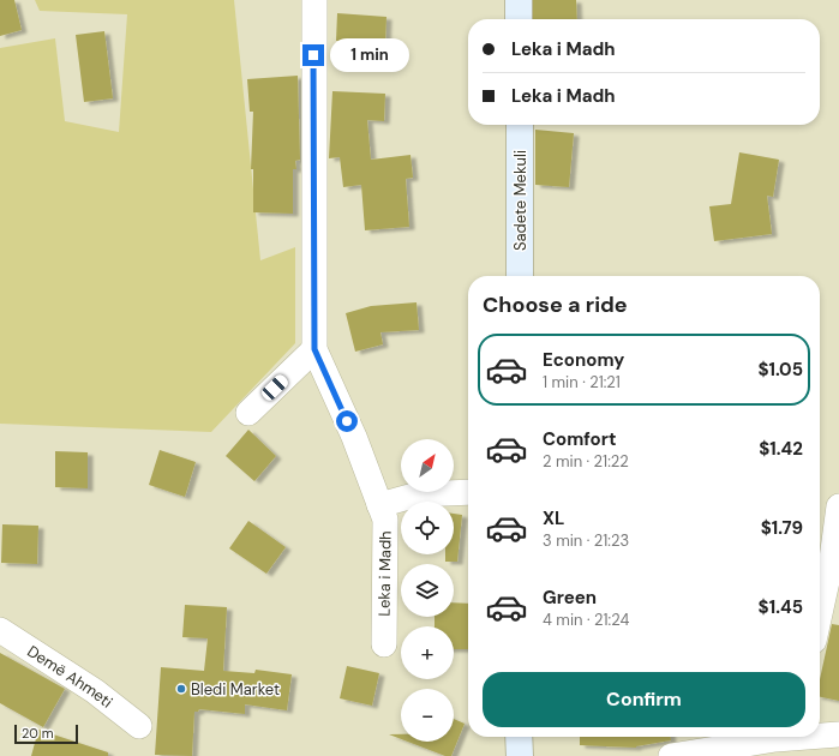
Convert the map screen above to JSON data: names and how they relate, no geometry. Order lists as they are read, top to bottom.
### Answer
{
  "streets": {
    "street": ["Sadete Mekuli", "Leka i Madh", "Demë Ahmeti"]
  },
  "places": ["Bledi Market"],
  "scale_bar": "20 m",
  "north": "top right",
  "page": {
    "banner": ["Leka i Madh", "Leka i Madh"],
    "bubble": "1 min",
    "heading": "Choose a ride",
    "list": [
      {
        "name": "Economy",
        "note": "1 min · 21:21",
        "value": "$1.05"
      },
      {
        "name": "Comfort",
        "note": "2 min · 21:22",
        "value": "$1.42"
      },
      {
        "name": "XL",
        "note": "3 min · 21:23",
        "value": "$1.79"
      },
      {
        "name": "Green",
        "note": "4 min · 21:24",
        "value": "$1.45"
      }
    ],
    "map_buttons": ["+", "−"],
    "buttons": "Confirm",
    "scale": "20 m"
  }
}
